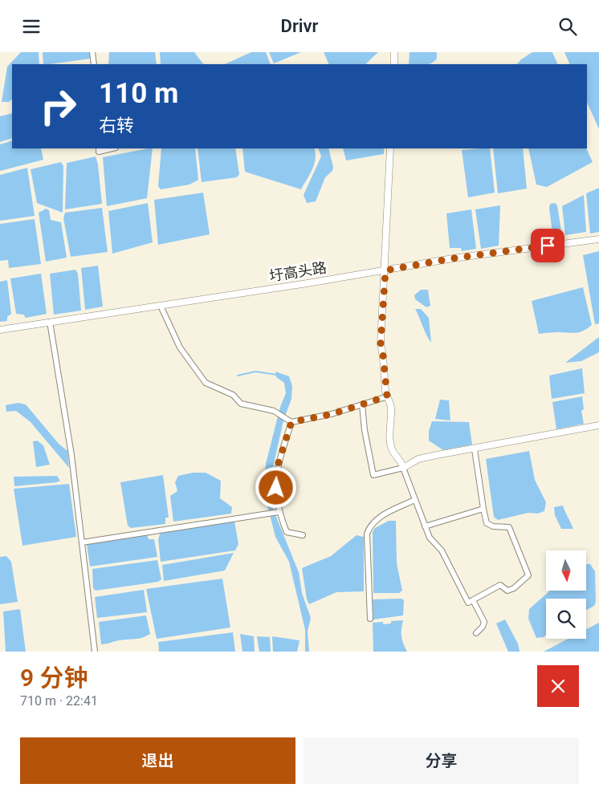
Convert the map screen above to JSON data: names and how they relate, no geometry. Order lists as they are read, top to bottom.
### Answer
{
  "streets": {
    "street": ["圩高头路"]
  },
  "north": "bottom",
  "page": {
    "header": "Drivr",
    "turn": ["110 m", "右转"],
    "heading": ["9 分钟", "710 m · 22:41"],
    "buttons": ["退出", "分享"]
  }
}
